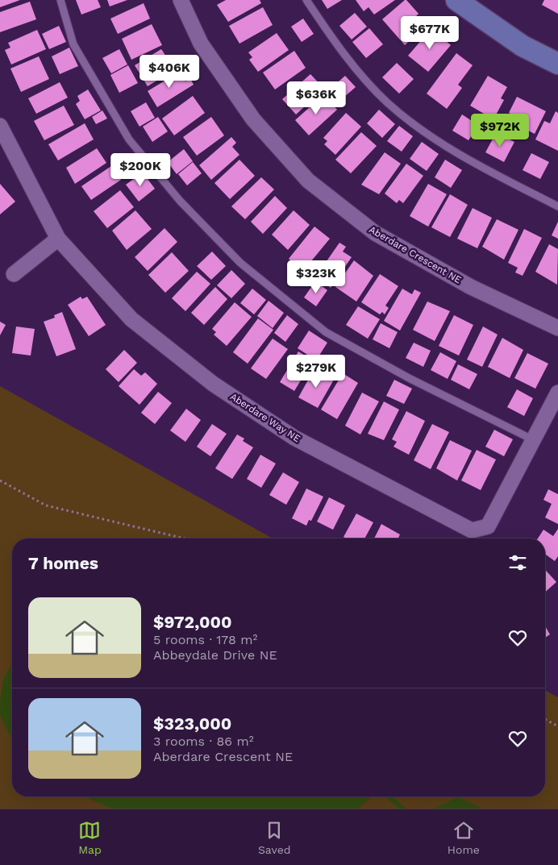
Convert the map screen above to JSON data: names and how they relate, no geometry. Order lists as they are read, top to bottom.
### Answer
{
  "streets": {
    "street": ["Aberdare Crescent NE", "Aberdare Way NE"]
  },
  "page": {
    "price": [
      "$677K",
      "$406K",
      "$636K",
      "$972K",
      "$200K",
      "$323K",
      "$279K"
    ],
    "heading": "7 homes",
    "list": [
      {
        "name": "$972,000",
        "note": "5 rooms · 178 m² · Abbeydale Drive NE"
      },
      {
        "name": "$323,000",
        "note": "3 rooms · 86 m² · Aberdare Crescent NE"
      }
    ],
    "tabs": ["Map", "Saved", "Home"]
  }
}
